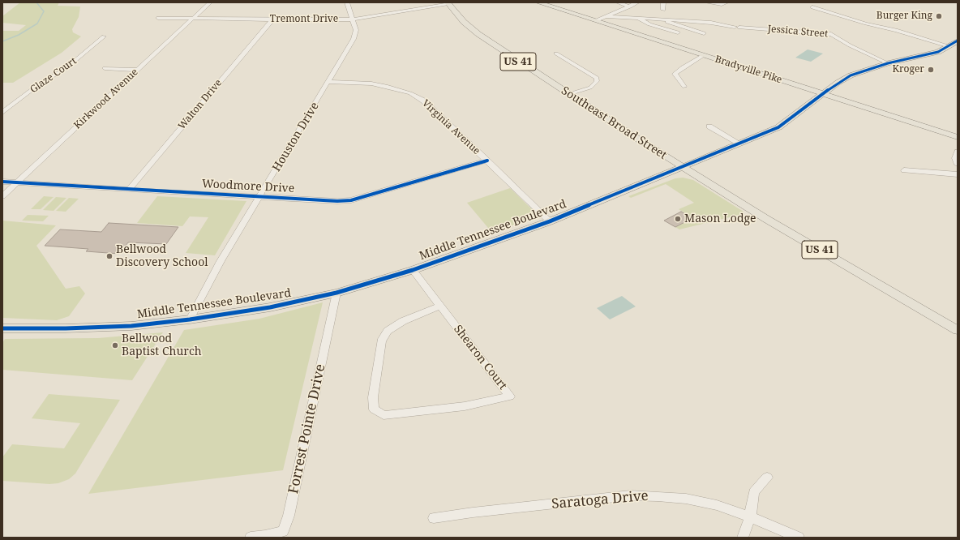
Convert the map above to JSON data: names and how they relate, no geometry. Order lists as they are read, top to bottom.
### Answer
{
  "streets": {
    "main road": [
      "US 41",
      "Bradyville Pike",
      "Southeast Broad Street",
      "Middle Tennessee Boulevard"
    ],
    "street": [
      "Tremont Drive",
      "Jessica Street",
      "Glaze Court",
      "Kirkwood Avenue",
      "Walton Drive",
      "Virginia Avenue",
      "Houston Drive",
      "Woodmore Drive",
      "Shearon Court",
      "Forrest Pointe Drive",
      "Saratoga Drive"
    ]
  },
  "crossings": [
    ["Tremont Drive", "Kirkwood Avenue"],
    ["Tremont Drive", "Walton Drive"],
    ["Tremont Drive", "Southeast Broad Street"],
    ["Tremont Drive", "Houston Drive"],
    ["Jessica Street", "Middle Tennessee Boulevard"],
    ["Bradyville Pike", "Middle Tennessee Boulevard"],
    ["Kirkwood Avenue", "Woodmore Drive"],
    ["Walton Drive", "Woodmore Drive"],
    ["Southeast Broad Street", "Middle Tennessee Boulevard"],
    ["Virginia Avenue", "Houston Drive"],
    ["Virginia Avenue", "Woodmore Drive"],
    ["Virginia Avenue", "Middle Tennessee Boulevard"],
    ["Houston Drive", "Woodmore Drive"],
    ["Houston Drive", "Middle Tennessee Boulevard"],
    ["Middle Tennessee Boulevard", "Shearon Court"],
    ["Middle Tennessee Boulevard", "Forrest Pointe Drive"]
  ],
  "places": [
    "Burger King",
    "Kroger",
    "Mason Lodge",
    "Bellwood Discovery School",
    "Bellwood Baptist Church"
  ]
}
